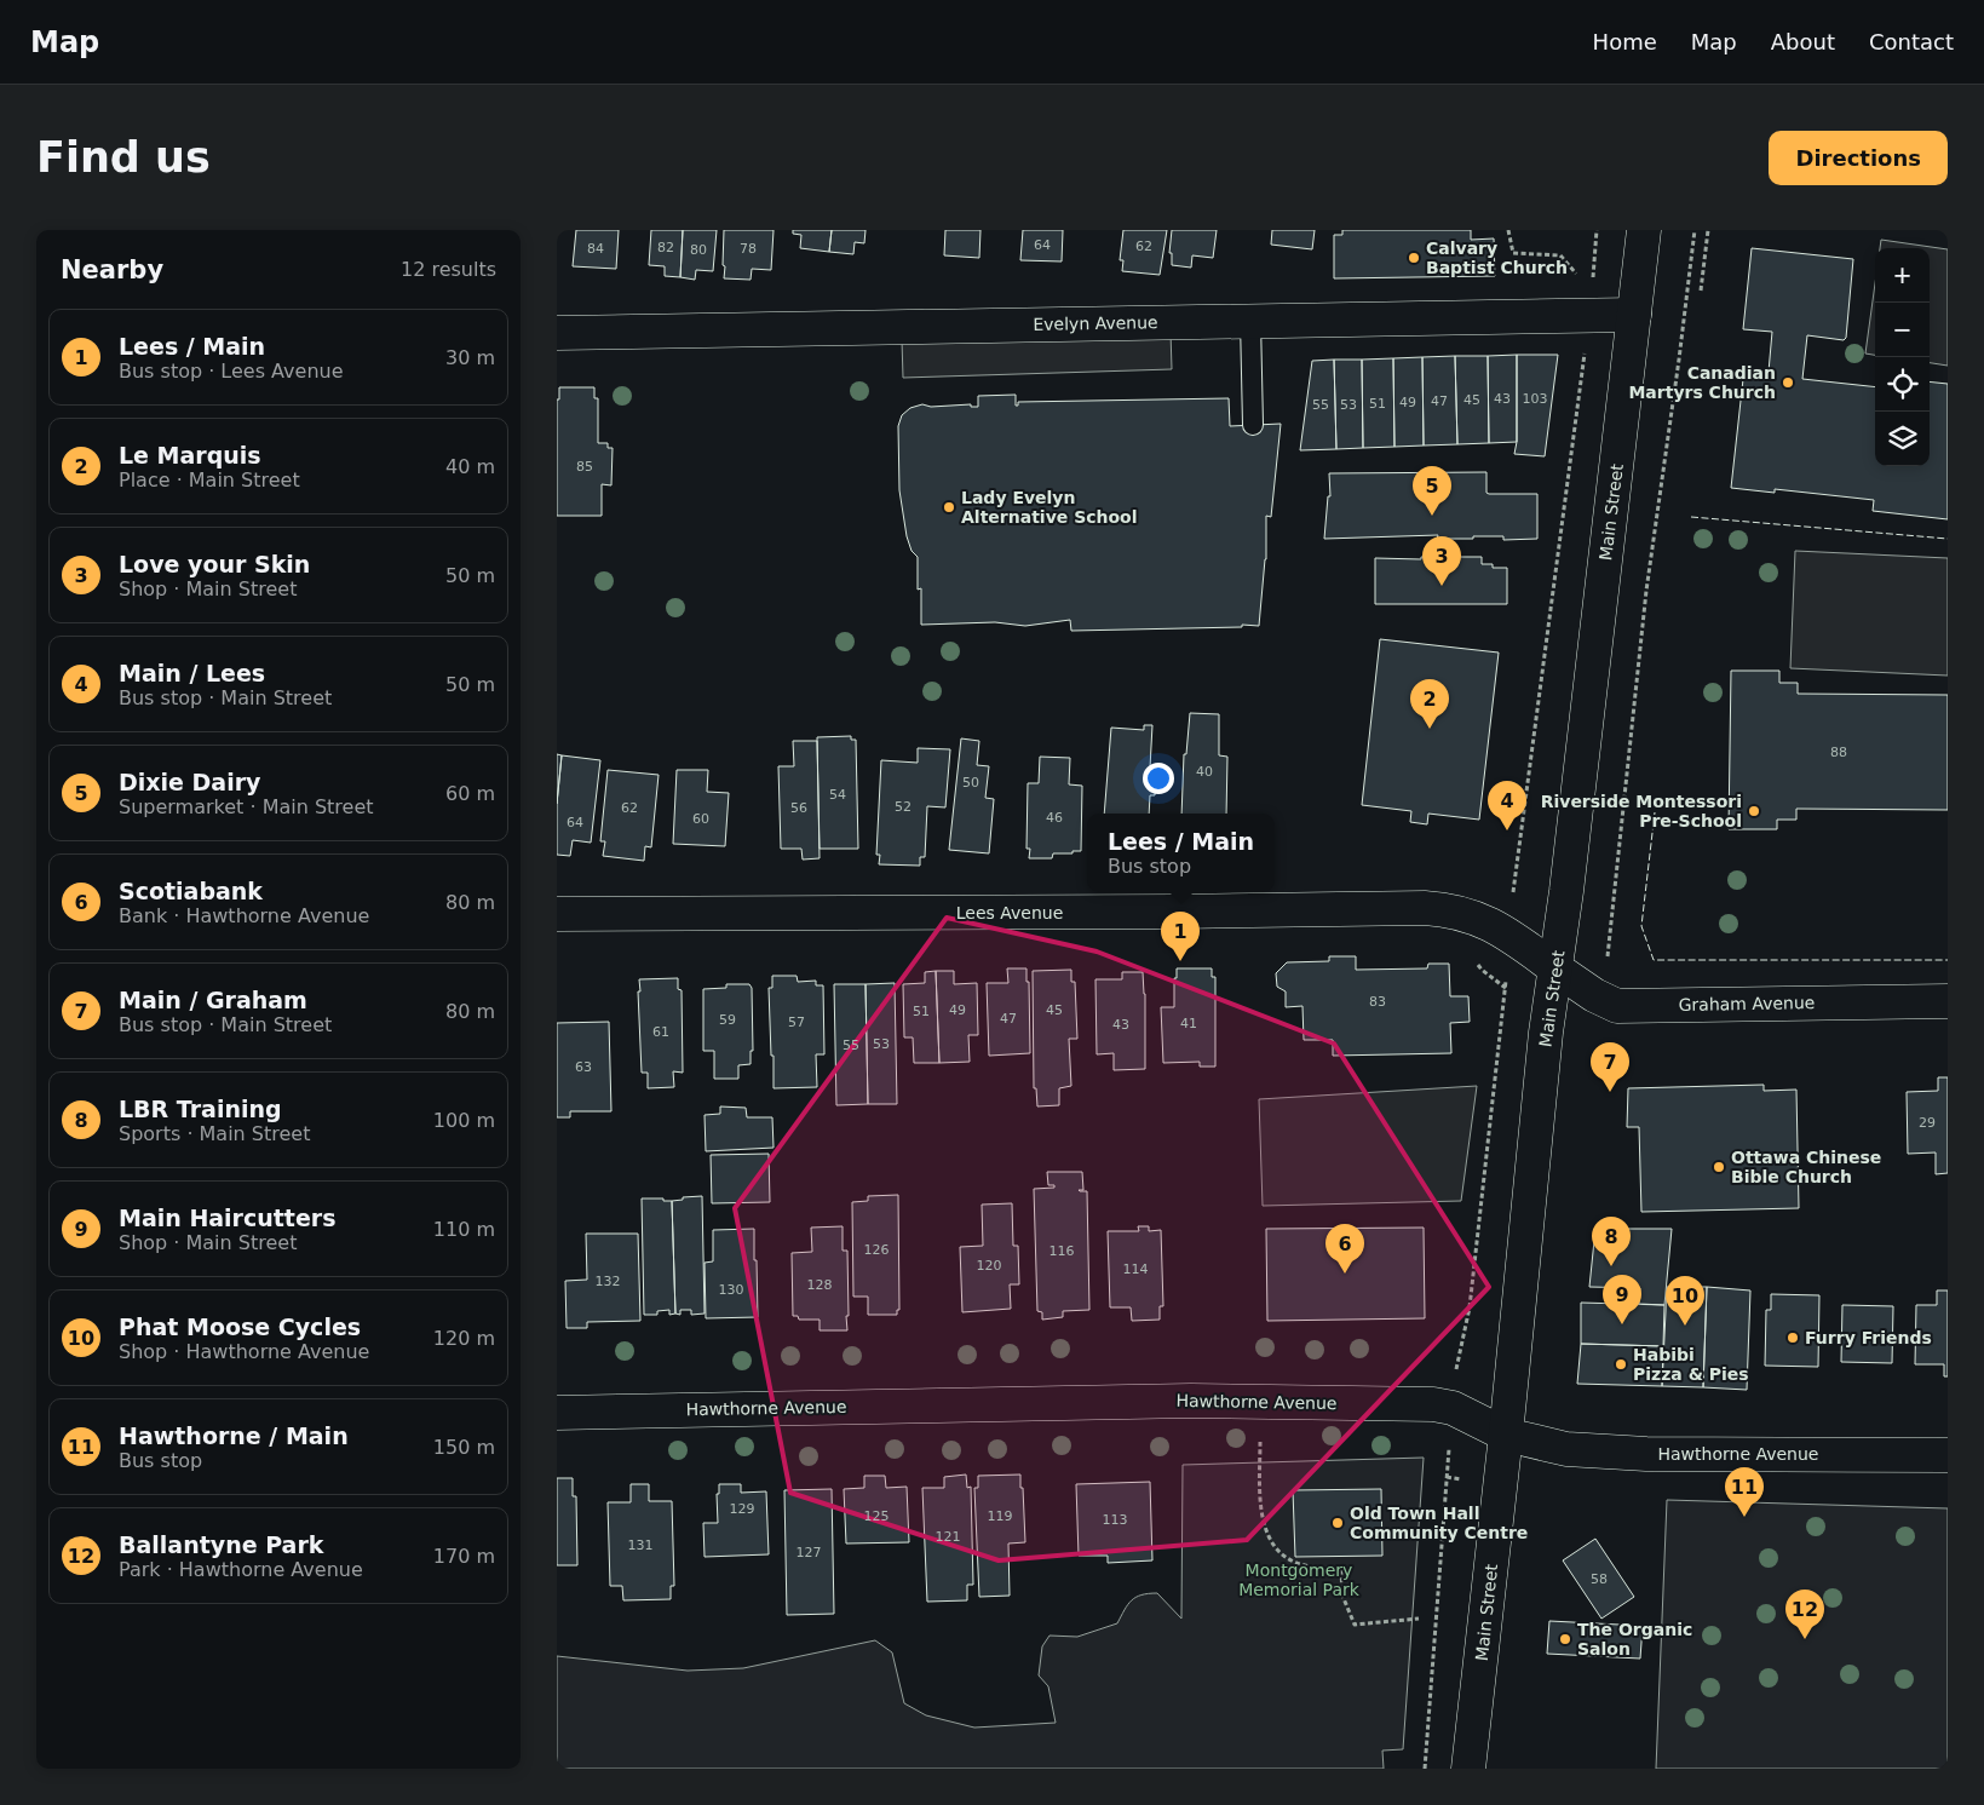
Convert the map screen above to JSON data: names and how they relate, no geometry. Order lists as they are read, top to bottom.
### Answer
{
  "streets": {
    "main road": [
      "Evelyn Avenue",
      "Main Street",
      "Lees Avenue",
      "Graham Avenue",
      "Hawthorne Avenue"
    ]
  },
  "crossings": [
    ["Evelyn Avenue", "Main Street"],
    ["Main Street", "Lees Avenue"],
    ["Main Street", "Graham Avenue"],
    ["Main Street", "Hawthorne Avenue"],
    ["Lees Avenue", "Graham Avenue"]
  ],
  "parks": ["Montgomery Memorial Park"],
  "places": [
    "Calvary Baptist Church",
    "Canadian Martyrs Church",
    "Lady Evelyn Alternative School",
    "Riverside Montessori Pre-School",
    "Ottawa Chinese Bible Church",
    "Furry Friends",
    "Habibi Pizza & Pies",
    "Old Town Hall Community Centre",
    "The Organic Salon"
  ],
  "house_numbers": [
    "64",
    "62",
    "82",
    "84",
    "78",
    "80",
    "43",
    "103",
    "45",
    "47",
    "49",
    "51",
    "55",
    "53",
    "85",
    "88",
    "40",
    "50",
    "54",
    "52",
    "62",
    "56",
    "46",
    "60",
    "64",
    "83",
    "49",
    "45",
    "51",
    "47",
    "59",
    "57",
    "41",
    "43",
    "61",
    "53",
    "55",
    "63",
    "29",
    "126",
    "116",
    "120",
    "114",
    "132",
    "128",
    "130",
    "129",
    "125",
    "119",
    "113",
    "121",
    "131",
    "127",
    "58"
  ],
  "page": {
    "header": "Map",
    "nav": [
      "Home",
      "Map",
      "About",
      "Contact"
    ],
    "buttons": "Directions",
    "title": "Find us",
    "heading": ["Nearby", "12 results"],
    "map_buttons": ["+", "−"],
    "list": [
      {
        "mark": "1",
        "name": "Lees / Main",
        "note": "Bus stop · Lees Avenue",
        "value": "30 m"
      },
      {
        "mark": "2",
        "name": "Le Marquis",
        "note": "Place · Main Street",
        "value": "40 m"
      },
      {
        "mark": "3",
        "name": "Love your Skin",
        "note": "Shop · Main Street",
        "value": "50 m"
      },
      {
        "mark": "4",
        "name": "Main / Lees",
        "note": "Bus stop · Main Street",
        "value": "50 m"
      },
      {
        "mark": "5",
        "name": "Dixie Dairy",
        "note": "Supermarket · Main Street",
        "value": "60 m"
      },
      {
        "mark": "6",
        "name": "Scotiabank",
        "note": "Bank · Hawthorne Avenue",
        "value": "80 m"
      },
      {
        "mark": "7",
        "name": "Main / Graham",
        "note": "Bus stop · Main Street",
        "value": "80 m"
      },
      {
        "mark": "8",
        "name": "LBR Training",
        "note": "Sports · Main Street",
        "value": "100 m"
      },
      {
        "mark": "9",
        "name": "Main Haircutters",
        "note": "Shop · Main Street",
        "value": "110 m"
      },
      {
        "mark": "10",
        "name": "Phat Moose Cycles",
        "note": "Shop · Hawthorne Avenue",
        "value": "120 m"
      },
      {
        "mark": "11",
        "name": "Hawthorne / Main",
        "note": "Bus stop",
        "value": "150 m"
      },
      {
        "mark": "12",
        "name": "Ballantyne Park",
        "note": "Park · Hawthorne Avenue",
        "value": "170 m"
      }
    ],
    "pins": [
      "5",
      "3",
      "2",
      "4",
      "1",
      "7",
      "8",
      "6",
      "9",
      "10",
      "11",
      "12"
    ],
    "popup": ["Lees / Main", "Bus stop"]
  }
}
